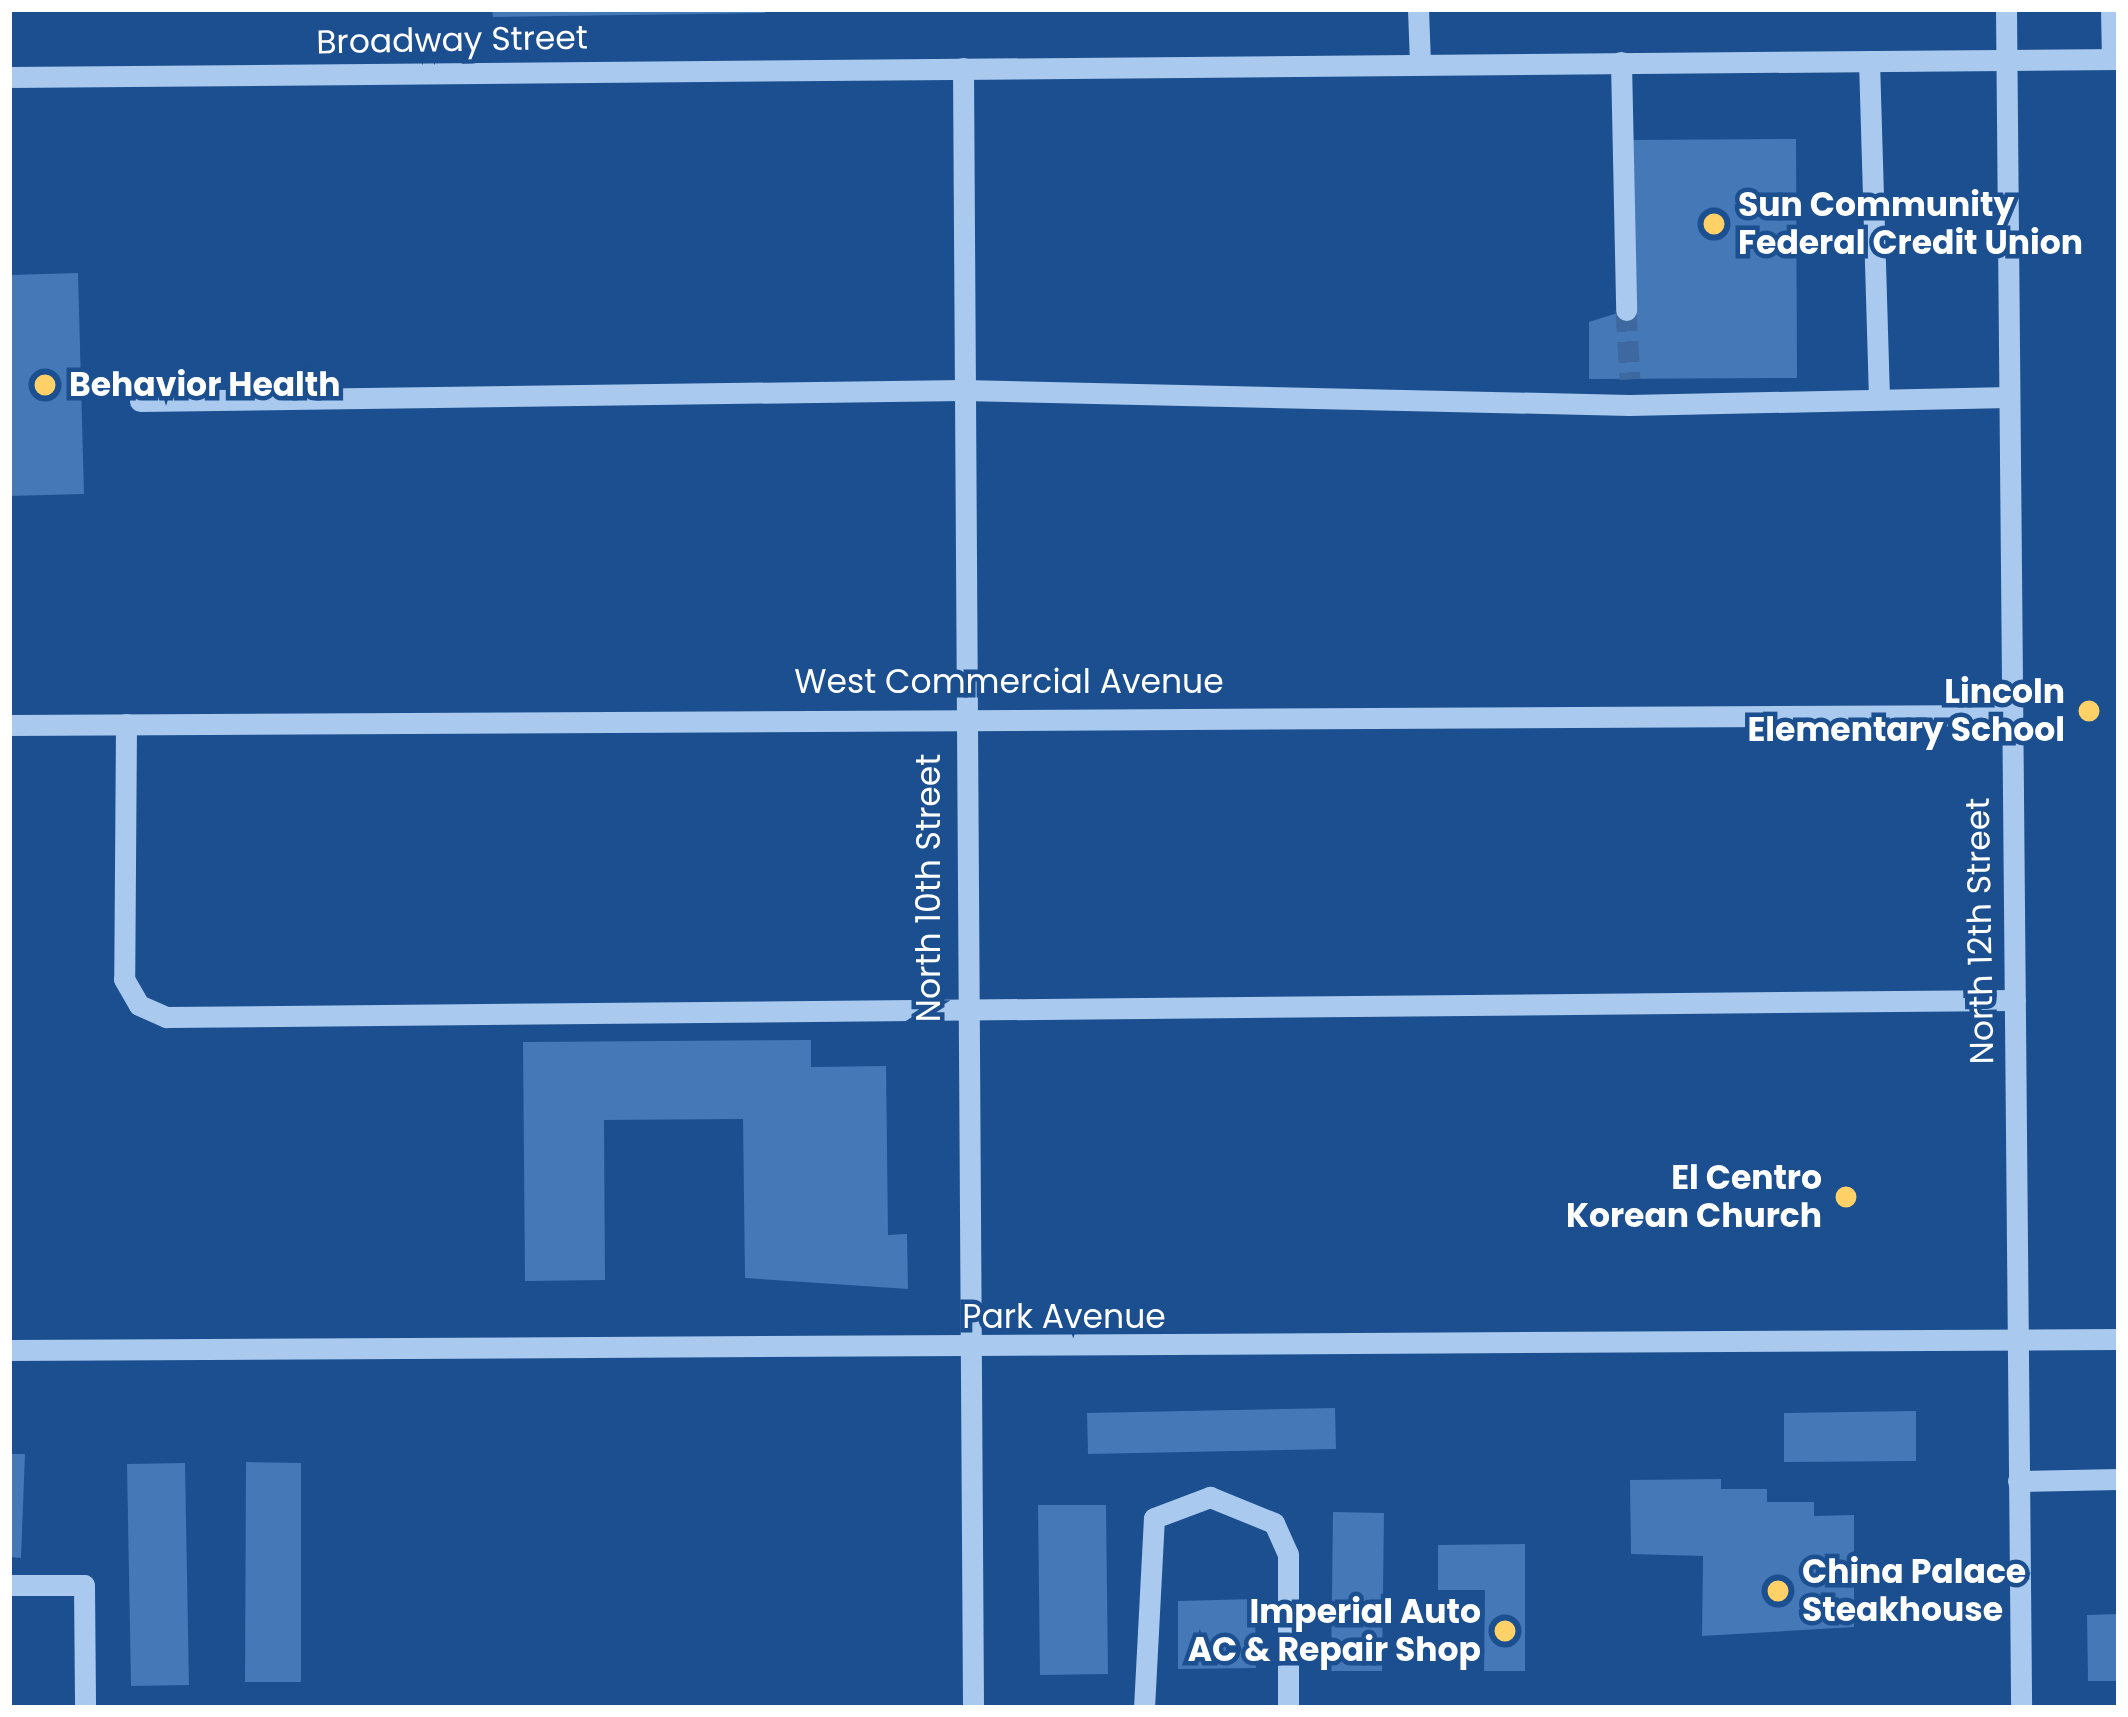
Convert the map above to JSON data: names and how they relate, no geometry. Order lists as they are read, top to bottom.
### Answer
{
  "streets": {
    "street": [
      "Broadway Street",
      "West Commercial Avenue",
      "North 10th Street",
      "North 12th Street",
      "Park Avenue"
    ]
  },
  "crossings": [
    ["Broadway Street", "North 10th Street"],
    ["Broadway Street", "North 12th Street"],
    ["West Commercial Avenue", "North 10th Street"],
    ["West Commercial Avenue", "North 12th Street"],
    ["North 10th Street", "Park Avenue"],
    ["North 12th Street", "Park Avenue"]
  ],
  "places": [
    "Sun Community Federal Credit Union",
    "Behavior Health",
    "Lincoln Elementary School",
    "El Centro Korean Church",
    "China Palace Steakhouse",
    "Imperial Auto AC & Repair Shop"
  ]
}
